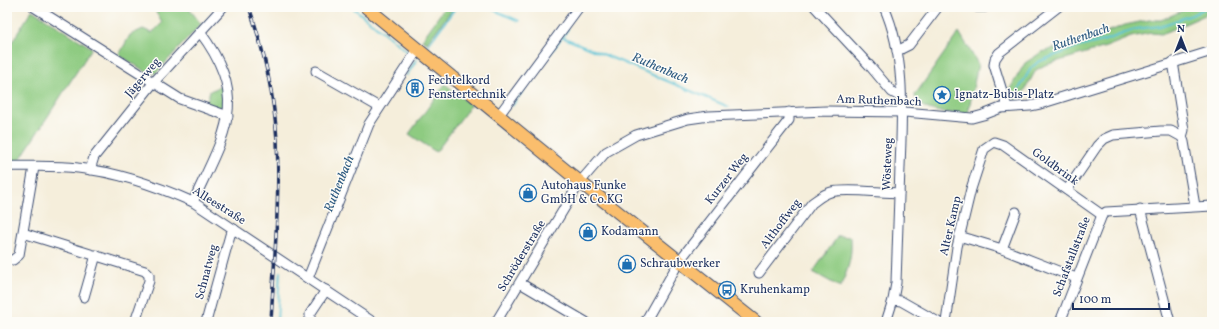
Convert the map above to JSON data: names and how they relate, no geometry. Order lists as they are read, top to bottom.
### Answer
{
  "streets": {
    "street": [
      "Jägerweg",
      "Am Ruthenbach",
      "Wösteweg",
      "Goldbrink",
      "Kurzer Weg",
      "Alleestraße",
      "Althoffweg",
      "Alter Kamp",
      "Schröderstraße",
      "Schafstallstraße",
      "Schnatweg"
    ]
  },
  "crossings": [
    ["Jägerweg", "Alleestraße"],
    ["Am Ruthenbach", "Wösteweg"],
    ["Am Ruthenbach", "Kurzer Weg"],
    ["Am Ruthenbach", "Schröderstraße"],
    ["Wösteweg", "Althoffweg"],
    ["Goldbrink", "Alter Kamp"],
    ["Goldbrink", "Schafstallstraße"],
    ["Alleestraße", "Schnatweg"]
  ],
  "water": ["Ruthenbach"],
  "places": {
    "building": ["Fechtelkord Fenstertechnik"],
    "place": ["Ignatz-Bubis-Platz"],
    "shop": ["Autohaus Funke GmbH & Co.KG", "Kodamann", "Schraubwerker"],
    "bus stop": ["Kruhenkamp"]
  },
  "scale_bar": "100 m",
  "north": "top"
}
